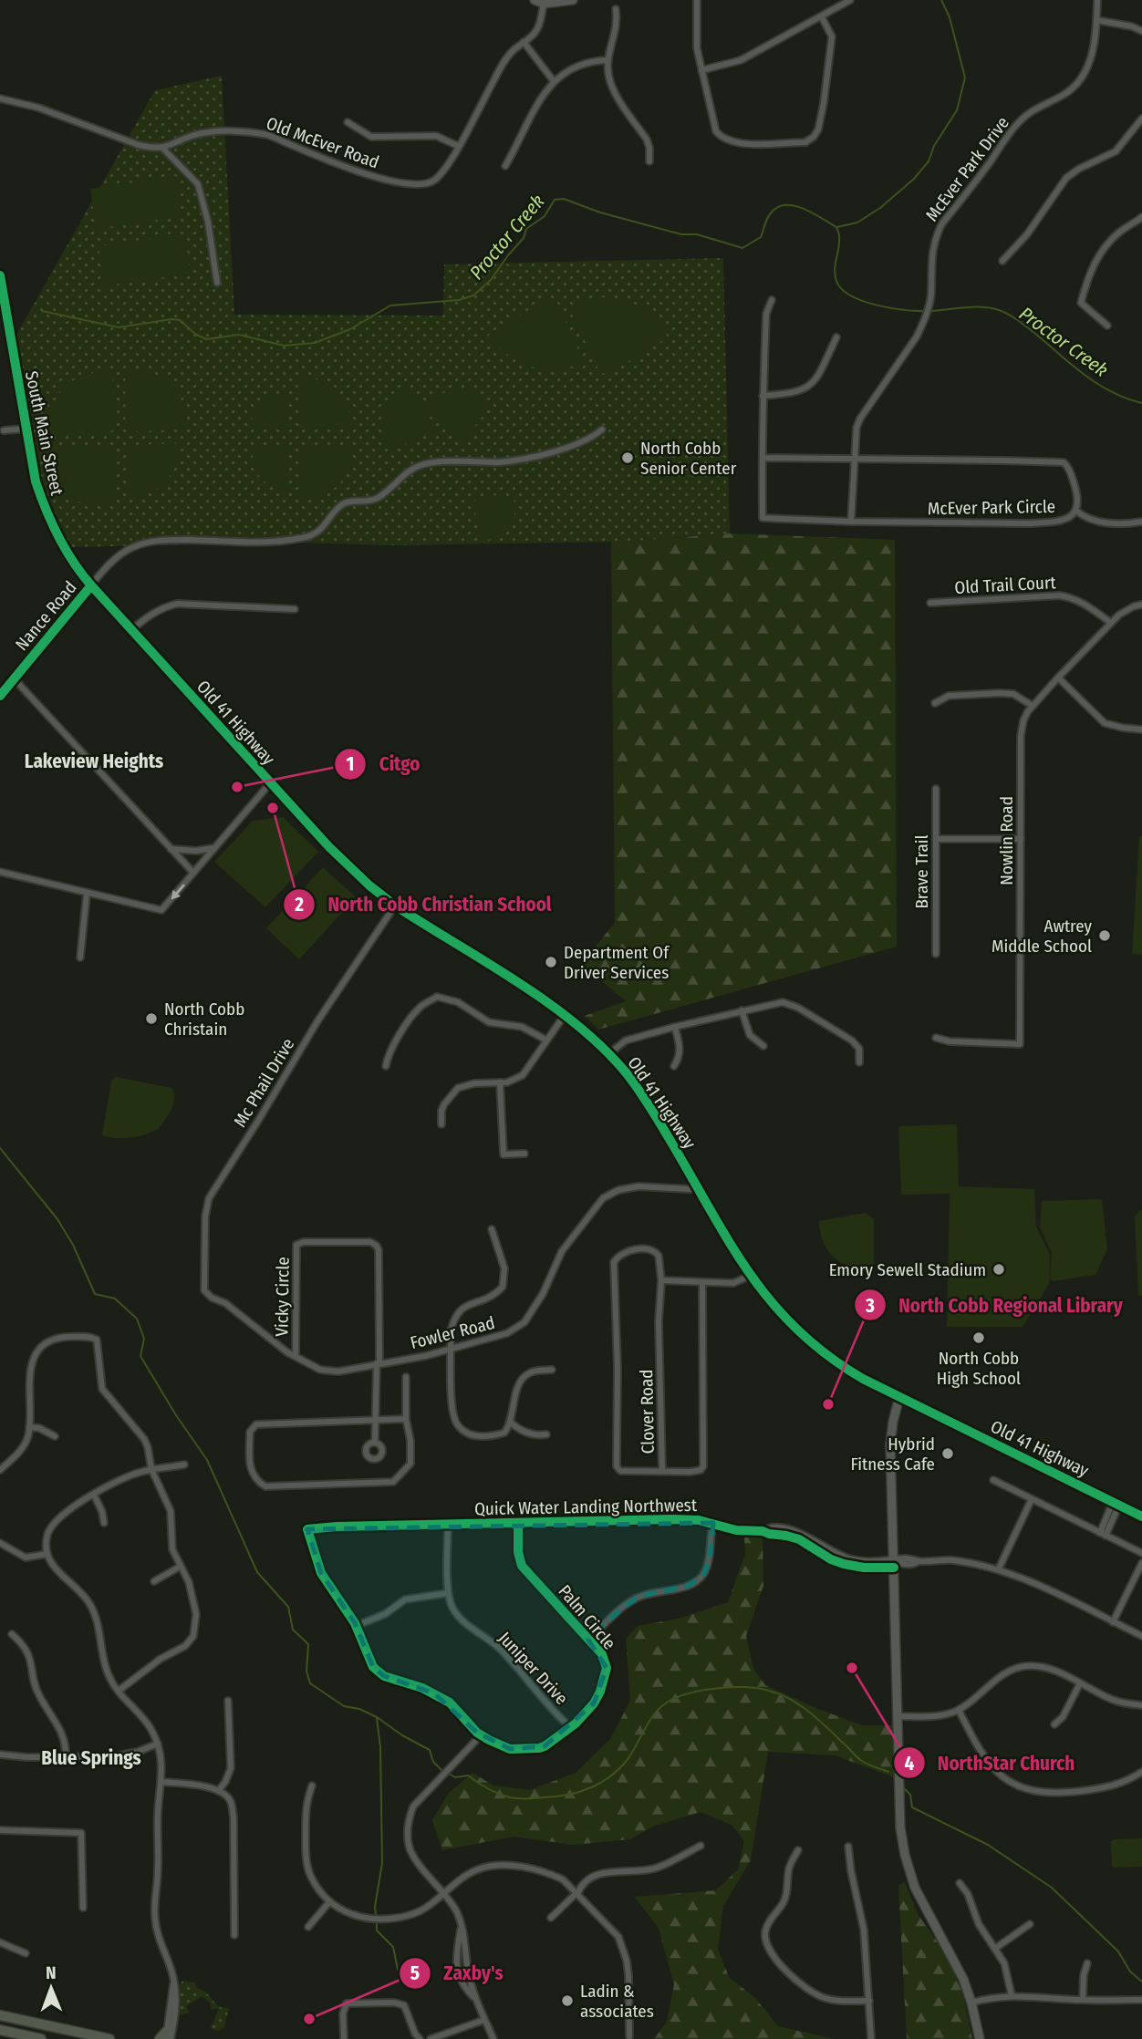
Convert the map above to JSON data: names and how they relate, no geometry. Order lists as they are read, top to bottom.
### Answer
{
  "streets": {
    "main road": ["South Main Street", "Nance Road", "Old 41 Highway"],
    "street": [
      "Old McEver Road",
      "McEver Park Drive",
      "McEver Park Circle",
      "Old Trail Court",
      "Nowlin Road",
      "Brave Trail",
      "Mc Phail Drive",
      "Vicky Circle",
      "Fowler Road",
      "Clover Road",
      "Quick Water Landing Northwest",
      "Palm Circle",
      "Juniper Drive"
    ]
  },
  "crossings": [
    ["McEver Park Drive", "McEver Park Circle"],
    ["South Main Street", "Nance Road"],
    ["South Main Street", "Old 41 Highway"],
    ["Old Trail Court", "Nowlin Road"],
    ["Nance Road", "Old 41 Highway"],
    ["Old 41 Highway", "Mc Phail Drive"],
    ["Old 41 Highway", "Fowler Road"],
    ["Mc Phail Drive", "Fowler Road"],
    ["Vicky Circle", "Fowler Road"],
    ["Quick Water Landing Northwest", "Palm Circle"],
    ["Quick Water Landing Northwest", "Juniper Drive"],
    ["Palm Circle", "Juniper Drive"]
  ],
  "districts": ["Lakeview Heights", "Blue Springs"],
  "water": ["Proctor Creek"],
  "places": [
    "North Cobb Senior Center",
    "Citgo",
    "North Cobb Christian School",
    "Awtrey Middle School",
    "Department Of Driver Services",
    "North Cobb Christain",
    "Emory Sewell Stadium",
    "North Cobb High School",
    "North Cobb Regional Library",
    "Hybrid Fitness Cafe",
    "NorthStar Church",
    "Ladin & associates",
    "Zaxby's"
  ],
  "north": "top"
}
